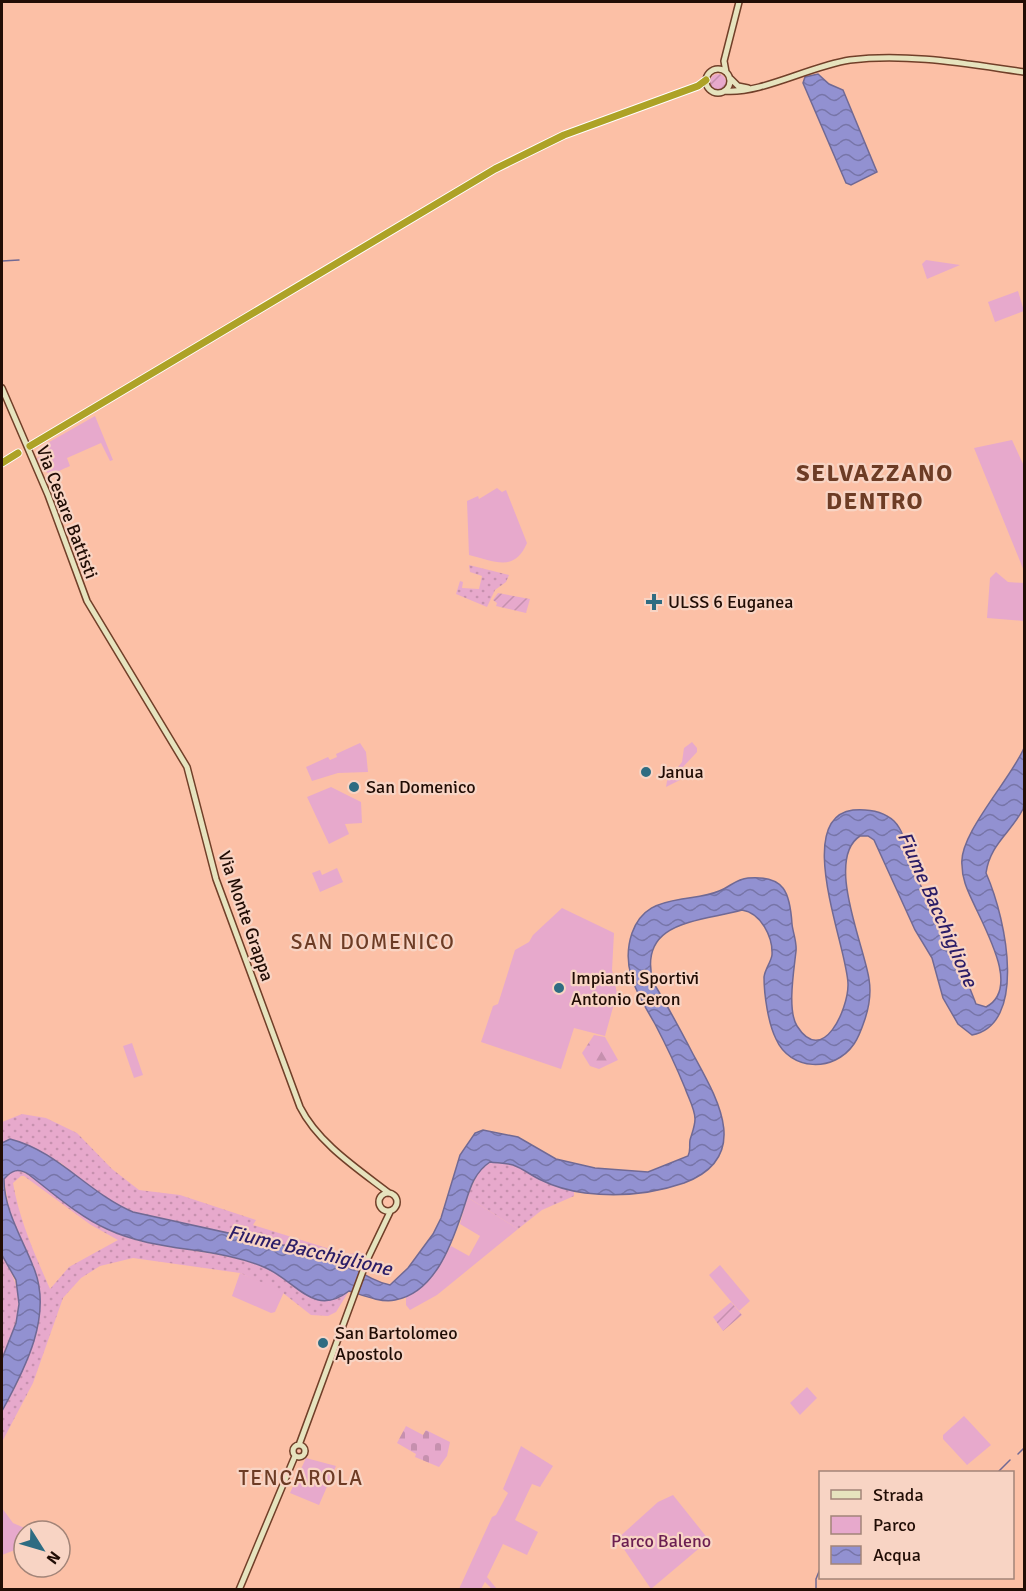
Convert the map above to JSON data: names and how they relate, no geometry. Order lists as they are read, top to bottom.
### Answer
{
  "streets": {
    "main road": ["Via Cesare Battisti", "Via Monte Grappa"]
  },
  "crossings": [
    ["Via Cesare Battisti", "Via Monte Grappa"]
  ],
  "districts": ["SELVAZZANO DENTRO", "SAN DOMENICO", "TENCAROLA"],
  "water": ["Fiume Bacchiglione"],
  "parks": ["Parco Baleno"],
  "places": {
    "health": ["ULSS 6 Euganea"],
    "other": [
      "Janua",
      "San Domenico",
      "Impianti Sportivi Antonio Ceron",
      "San Bartolomeo Apostolo"
    ]
  },
  "legend": ["Strada", "Parco", "Acqua"],
  "north": "bottom right"
}
